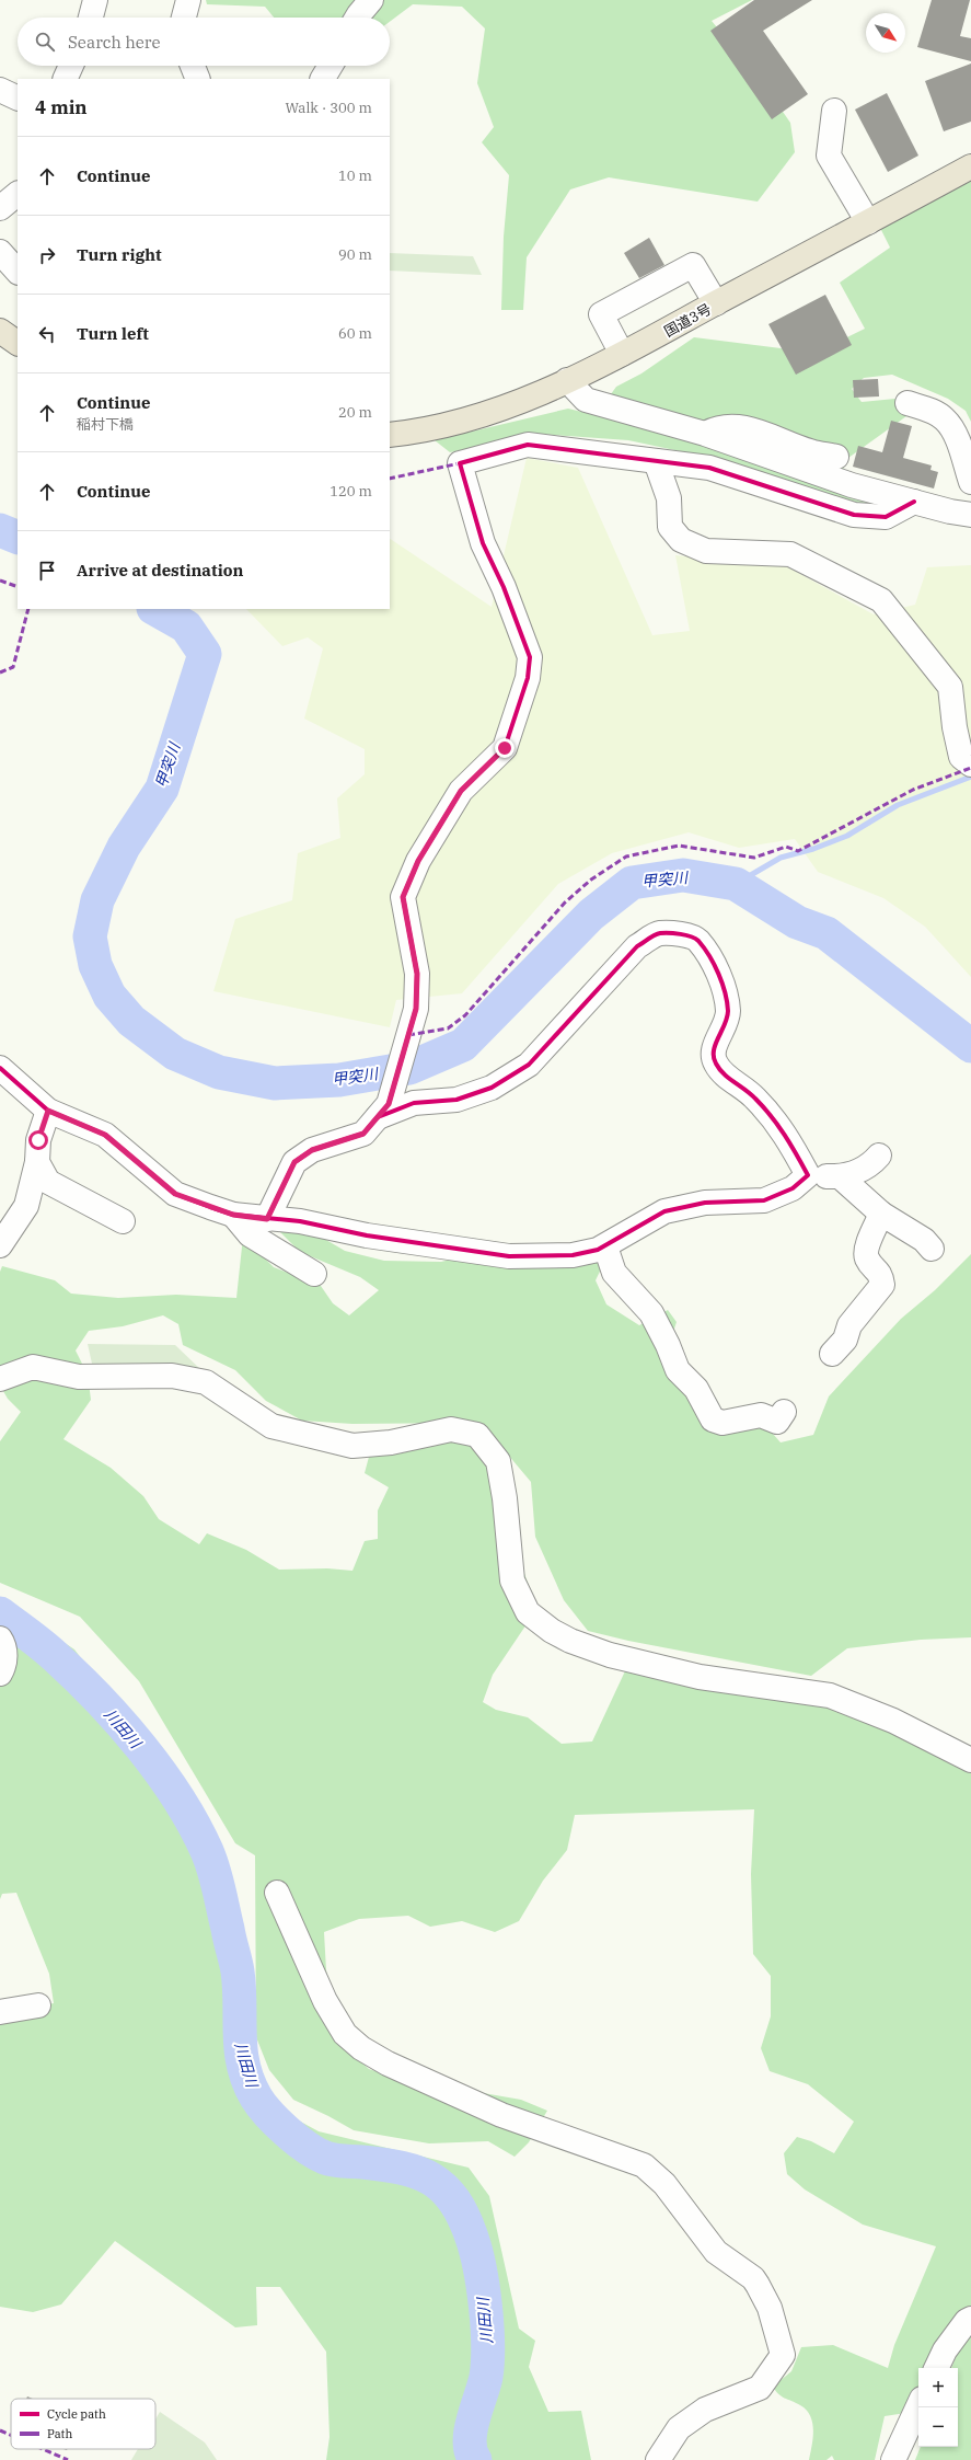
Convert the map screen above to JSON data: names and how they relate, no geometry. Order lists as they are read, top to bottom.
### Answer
{
  "streets": {
    "highway": ["国道3号"]
  },
  "water": ["甲突川", "川田川"],
  "legend": ["Cycle path", "Path"],
  "north": "bottom right",
  "page": {
    "search": "Search here",
    "heading": ["4 min", "Walk · 300 m"],
    "list": [
      ["Continue", "10 m"],
      ["Turn right", "90 m"],
      ["Turn left", "60 m"],
      ["Continue", "稲村下橋", "20 m"],
      ["Continue", "120 m"],
      "Arrive at destination"
    ],
    "map_buttons": ["+", "−"]
  }
}
